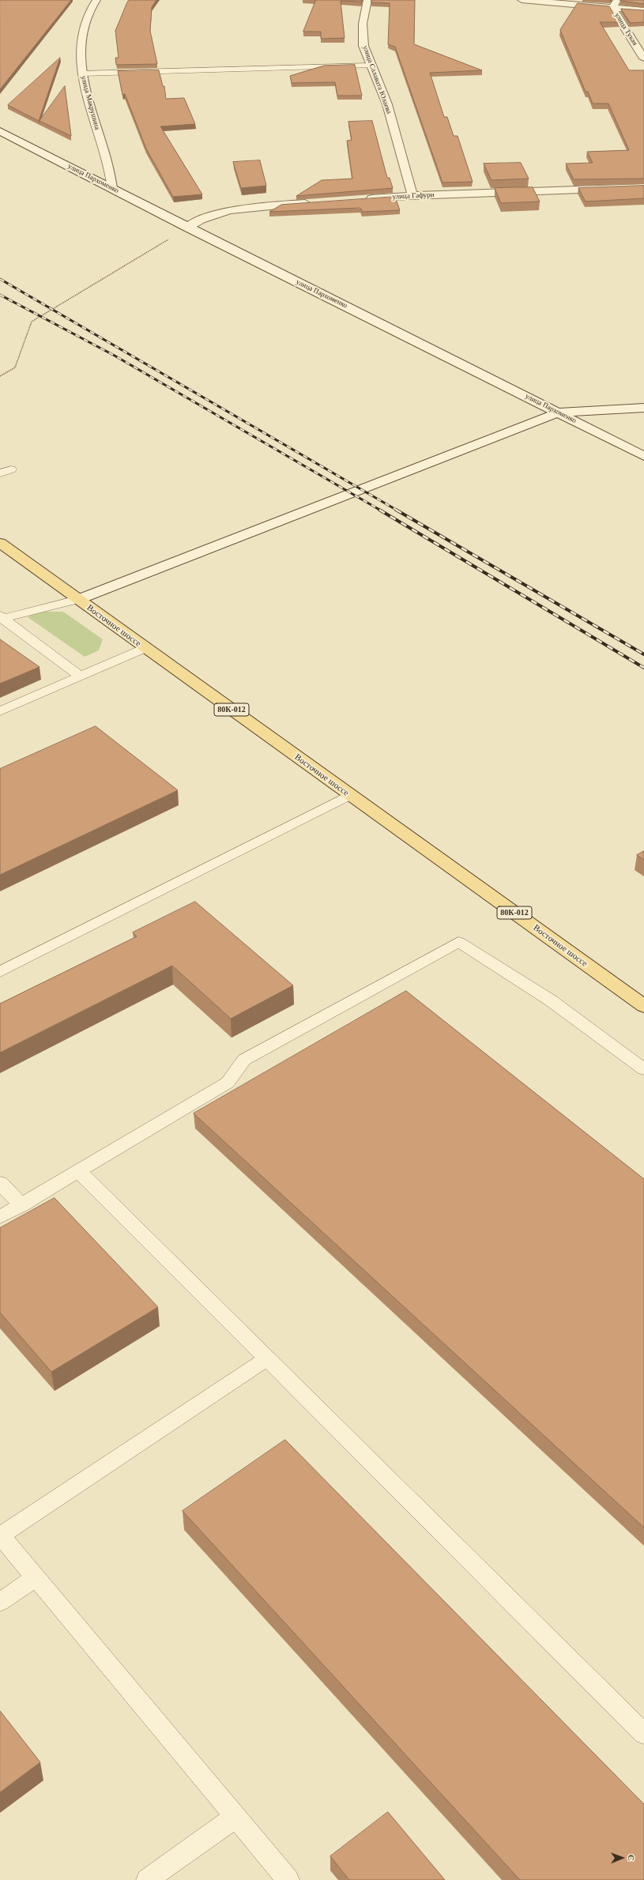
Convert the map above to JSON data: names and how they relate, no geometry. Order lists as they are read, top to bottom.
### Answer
{
  "streets": {
    "main road": ["Восточное шоссе", "80К-012"],
    "street": [
      "улица Тукая",
      "улица Салавата Юлаева",
      "улица Макрушина",
      "улица Пархоменко",
      "улица Гафури"
    ]
  },
  "crossings": [
    ["улица Салавата Юлаева", "улица Гафури"],
    ["улица Макрушина", "улица Пархоменко"]
  ],
  "north": "right"
}
